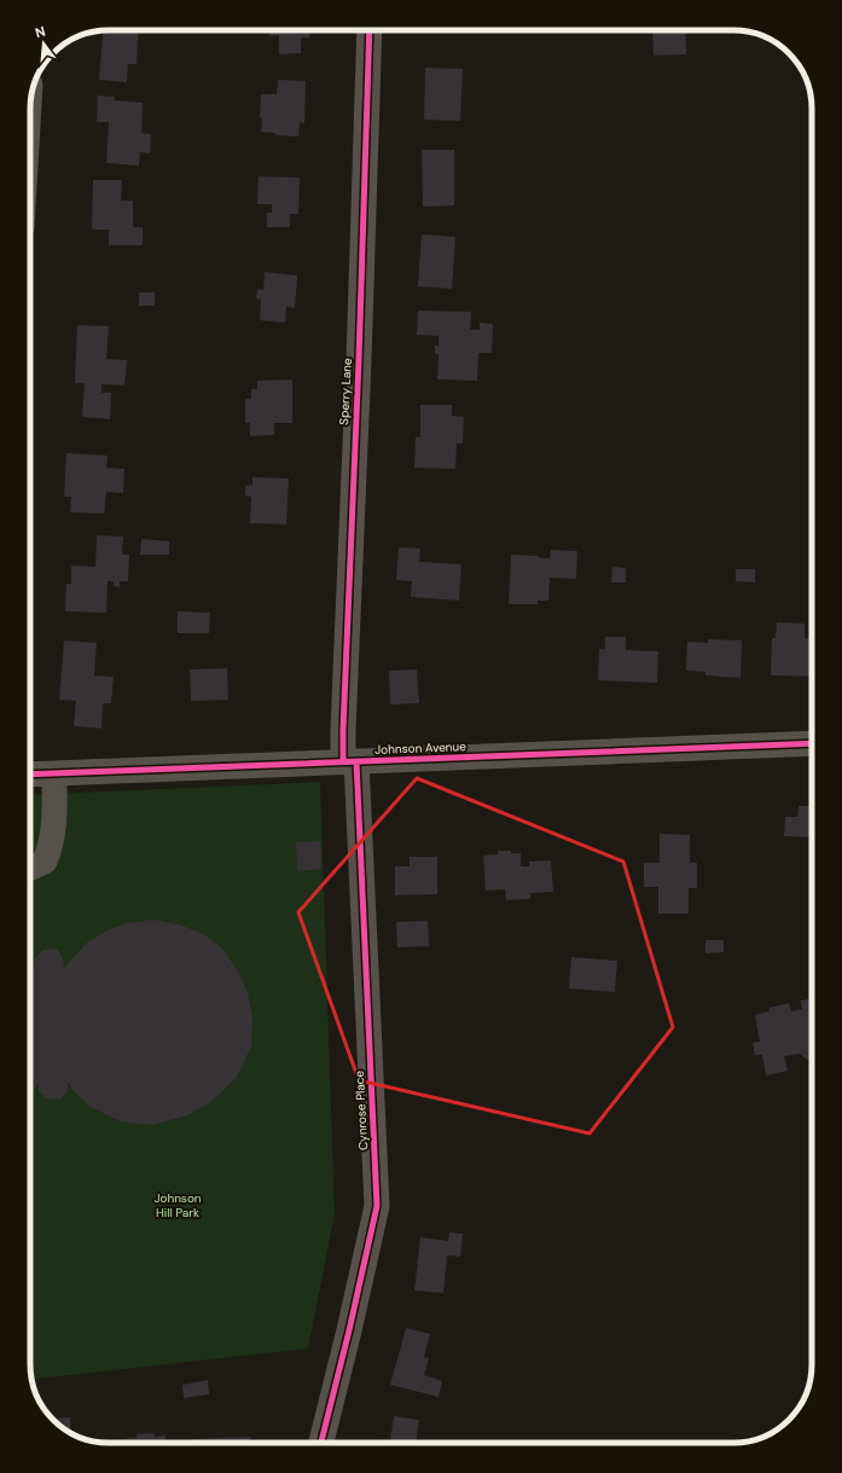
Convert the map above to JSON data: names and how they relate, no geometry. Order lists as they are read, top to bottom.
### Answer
{
  "streets": {
    "street": ["Sperry Lane", "Johnson Avenue", "Cynrose Place"]
  },
  "crossings": [
    ["Sperry Lane", "Johnson Avenue"],
    ["Sperry Lane", "Cynrose Place"],
    ["Johnson Avenue", "Cynrose Place"]
  ],
  "parks": ["Johnson Hill Park"],
  "north": "top"
}
